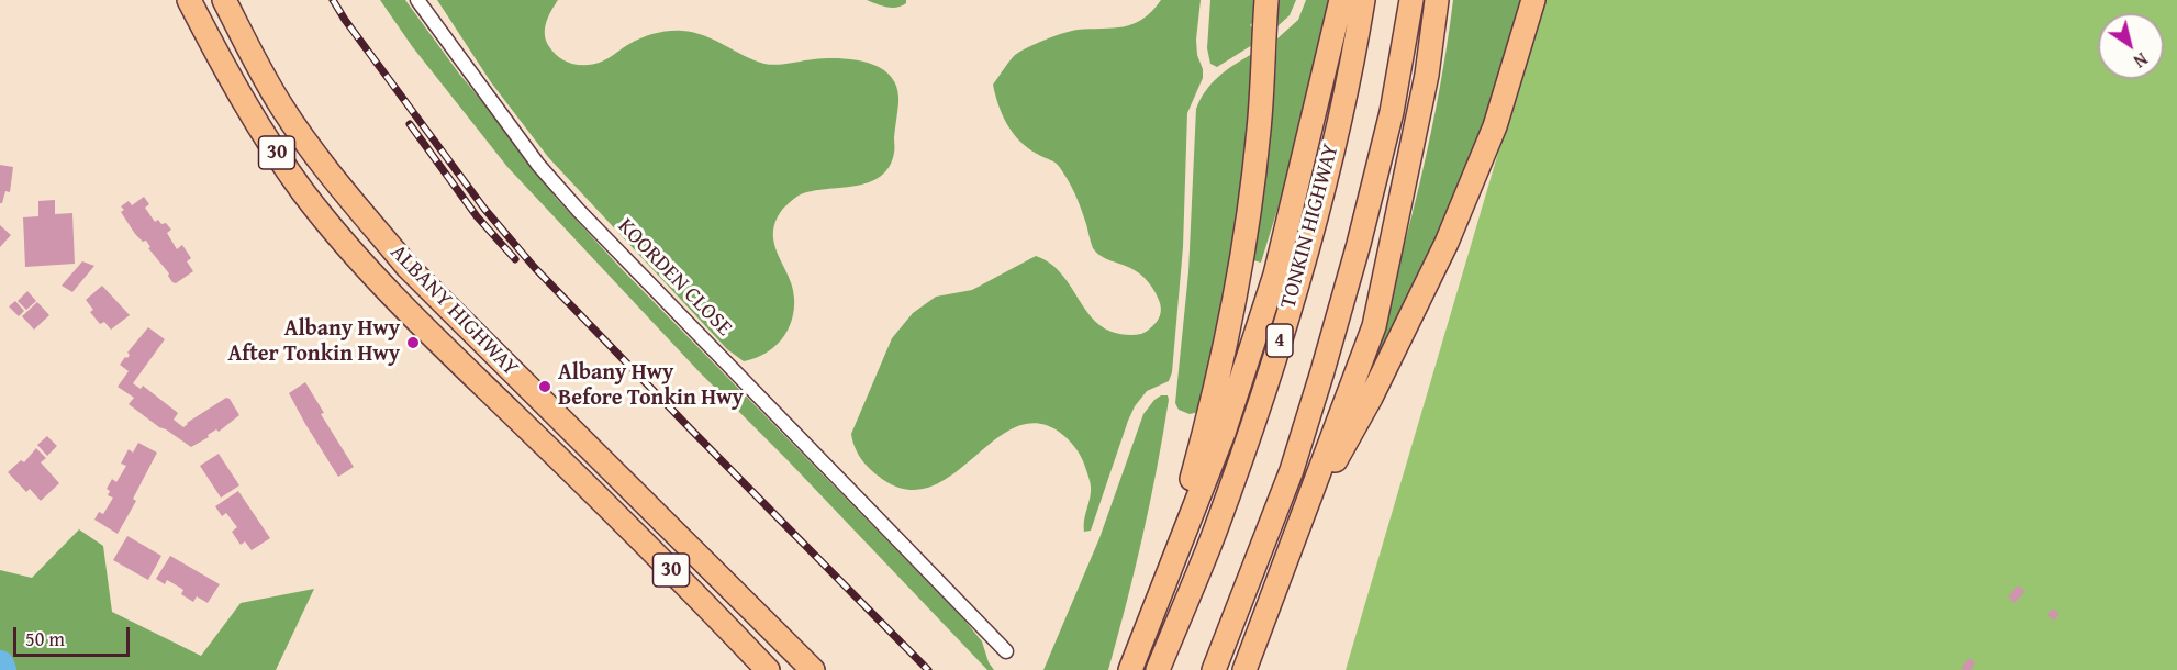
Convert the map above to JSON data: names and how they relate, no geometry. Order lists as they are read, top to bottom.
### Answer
{
  "streets": {
    "highway": [
      "30",
      "TONKIN HIGHWAY",
      "ALBANY HIGHWAY",
      "4"
    ],
    "street": ["KOORDEN CLOSE"]
  },
  "places": ["Albany Hwy After Tonkin Hwy", "Albany Hwy Before Tonkin Hwy"],
  "scale_bar": "50 m",
  "north": "bottom right"
}
